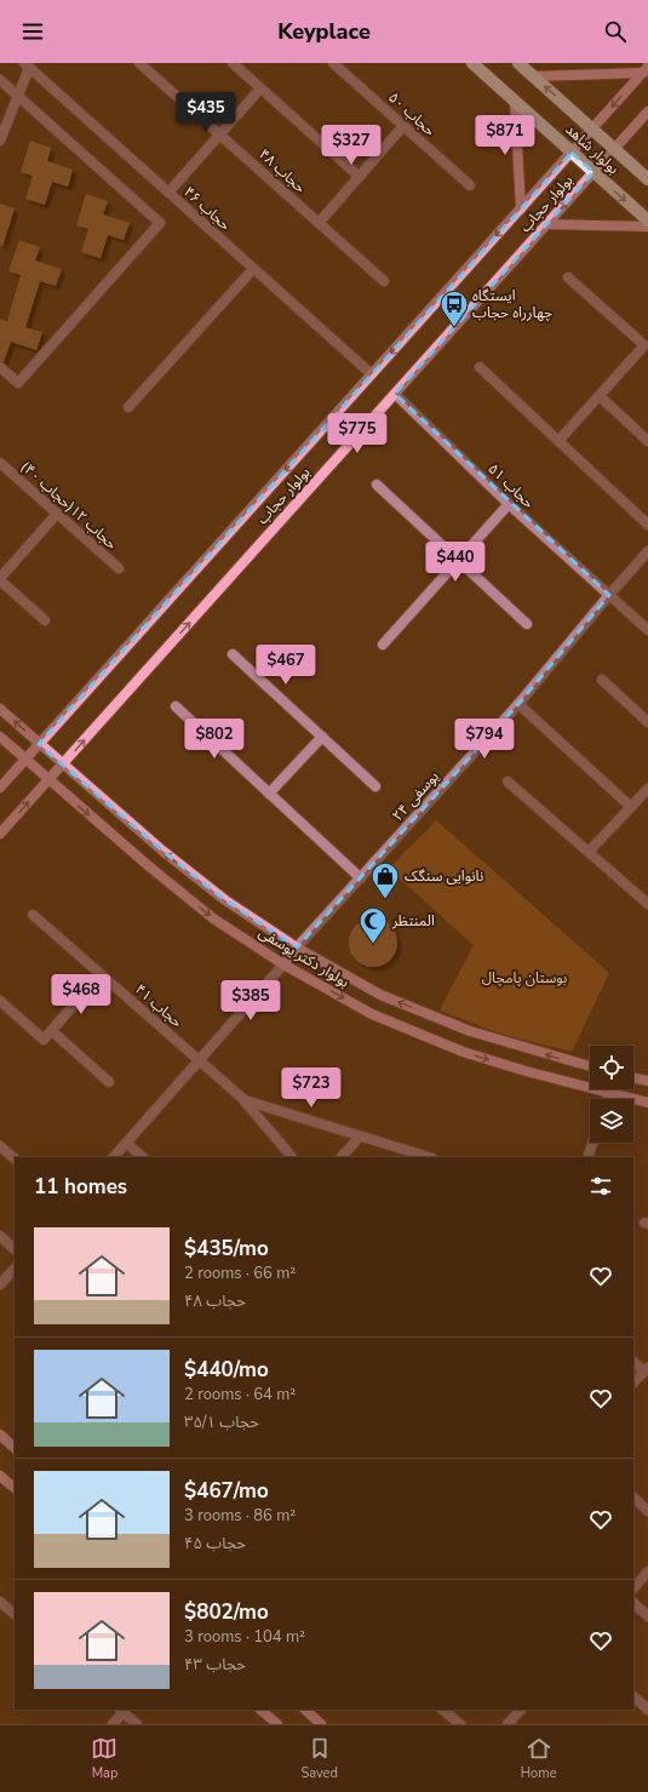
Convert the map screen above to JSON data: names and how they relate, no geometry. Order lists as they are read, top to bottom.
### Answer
{
  "streets": {
    "main road": ["بولوار شاهد", "بولوار حجاب", "بولوار دکتر یوسفی"],
    "street": [
      "حجاب ۵۰",
      "حجاب ۴۸",
      "حجاب ۴۶",
      "حجاب ۵۱",
      "حجاب ۱۲(حجاب ۴۰)",
      "یوسفی ۲۴",
      "حجاب ۴۱"
    ]
  },
  "crossings": [
    ["بولوار شاهد", "بولوار حجاب"],
    ["بولوار حجاب", "حجاب ۴۶"],
    ["بولوار حجاب", "حجاب ۵۱"],
    ["بولوار حجاب", "بولوار دکتر یوسفی"],
    ["حجاب ۵۱", "یوسفی ۲۴"],
    ["یوسفی ۲۴", "بولوار دکتر یوسفی"]
  ],
  "parks": ["بوستان پامچال"],
  "places": {
    "bus stop": ["ایستگاه چهارراه حجاب"],
    "shop": ["نانوایی سنگک"],
    "mosque": ["المنتظر"]
  },
  "page": {
    "header": "Keyplace",
    "price": [
      "$435",
      "$871",
      "$327",
      "$775",
      "$440",
      "$467",
      "$802",
      "$794",
      "$468",
      "$385",
      "$723"
    ],
    "heading": "11 homes",
    "list": [
      {
        "name": "$435/mo",
        "note": "2 rooms · 66 m² · حجاب ۴۸"
      },
      {
        "name": "$440/mo",
        "note": "2 rooms · 64 m² · حجاب ۳۵/۱"
      },
      {
        "name": "$467/mo",
        "note": "3 rooms · 86 m² · حجاب ۴۵"
      },
      {
        "name": "$802/mo",
        "note": "3 rooms · 104 m² · حجاب ۴۳"
      }
    ],
    "tabs": ["Map", "Saved", "Home"]
  }
}
